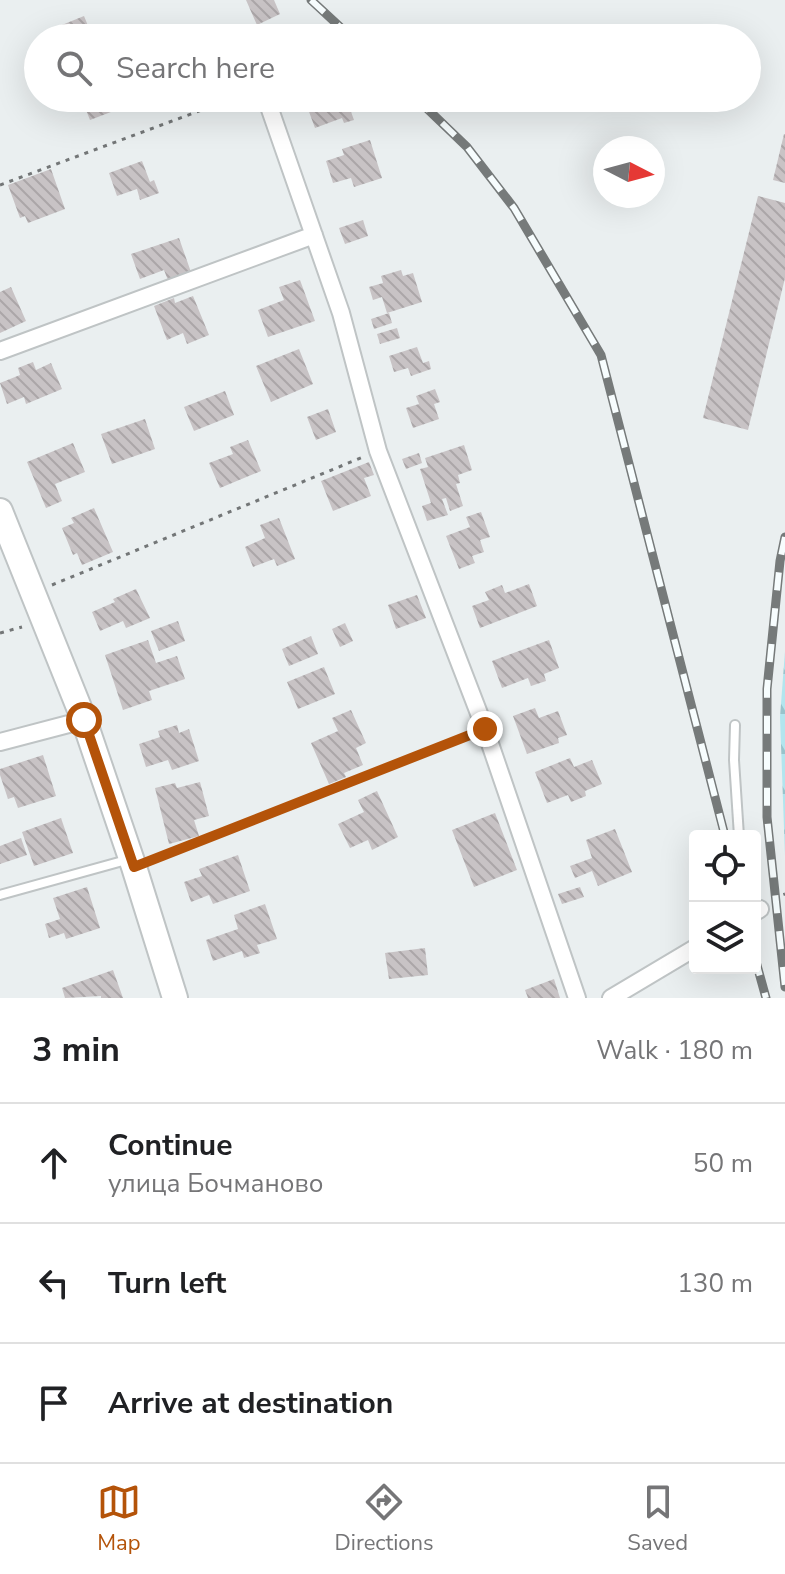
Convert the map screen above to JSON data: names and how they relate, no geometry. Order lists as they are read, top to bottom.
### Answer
{
  "north": "right",
  "page": {
    "search": "Search here",
    "heading": ["3 min", "Walk · 180 m"],
    "list": [
      ["Continue", "улица Бочманово", "50 m"],
      ["Turn left", "130 m"],
      "Arrive at destination"
    ],
    "nav": ["Map", "Directions", "Saved"]
  }
}
